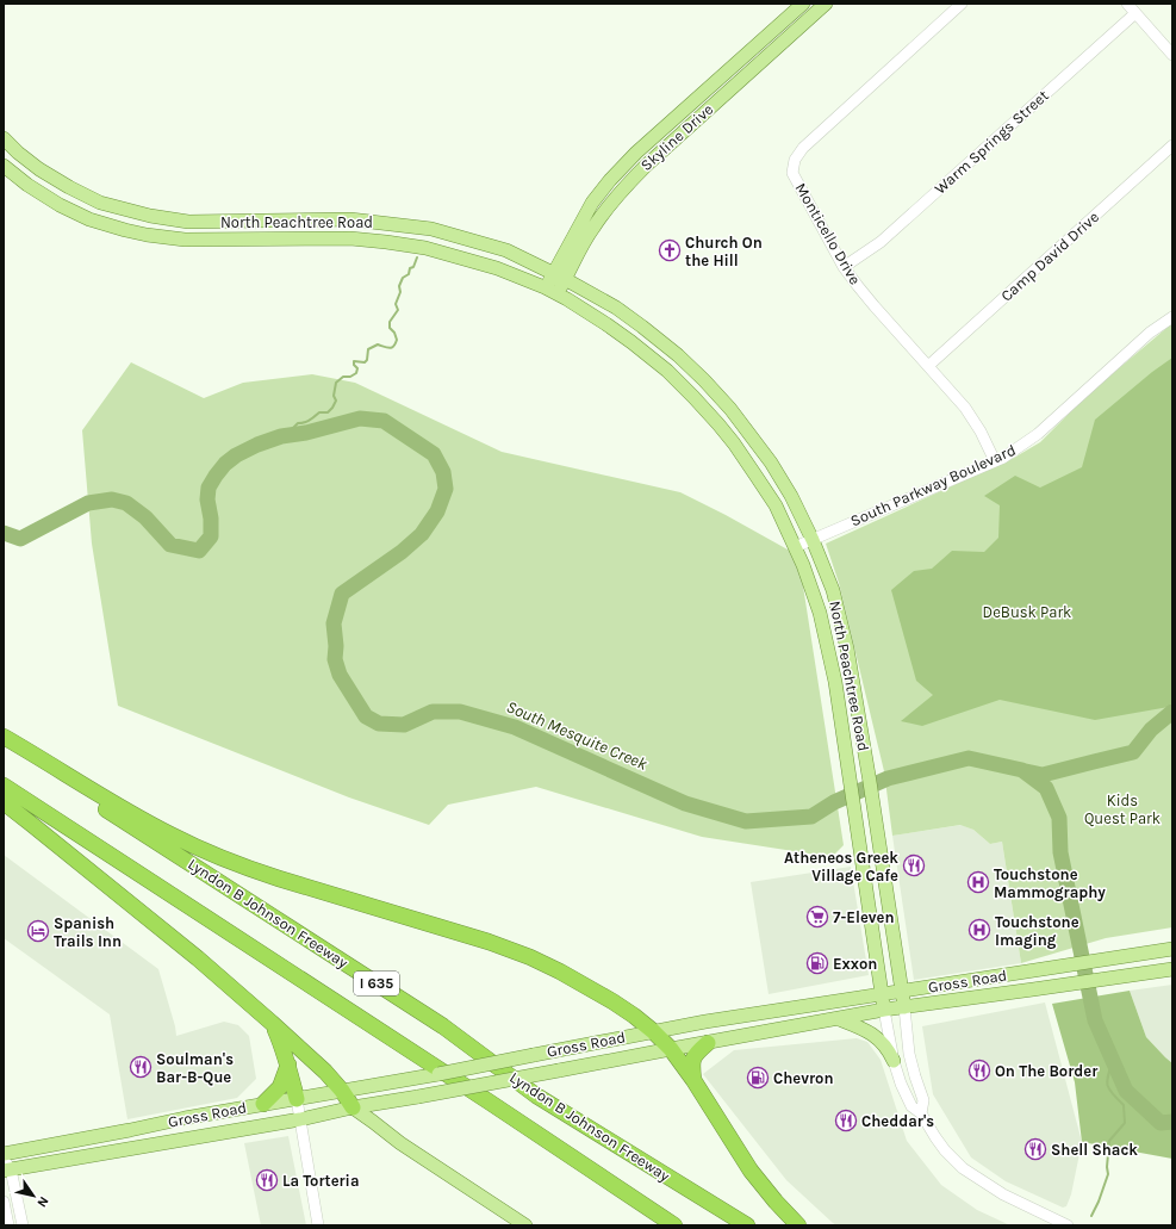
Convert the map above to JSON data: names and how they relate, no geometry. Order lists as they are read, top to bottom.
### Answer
{
  "streets": {
    "highway": ["Lyndon B Johnson Freeway", "I 635"],
    "main road": ["Skyline Drive", "North Peachtree Road", "Gross Road"],
    "street": [
      "Warm Springs Street",
      "Monticello Drive",
      "Camp David Drive",
      "South Parkway Boulevard"
    ]
  },
  "crossings": [
    ["Skyline Drive", "North Peachtree Road"],
    ["Warm Springs Street", "Monticello Drive"],
    ["North Peachtree Road", "South Parkway Boulevard"],
    ["North Peachtree Road", "Gross Road"],
    ["Monticello Drive", "Camp David Drive"],
    ["Monticello Drive", "South Parkway Boulevard"]
  ],
  "water": ["South Mesquite Creek"],
  "parks": ["DeBusk Park", "Kids Quest Park"],
  "places": {
    "church": ["Church On the Hill"],
    "restaurant": [
      "Atheneos Greek Village Cafe",
      "Soulman's Bar-B-Que",
      "On The Border",
      "Cheddar's",
      "Shell Shack",
      "La Torteria"
    ],
    "hospital": ["Touchstone Mammography", "Touchstone Imaging"],
    "supermarket": ["7-Eleven"],
    "hotel": ["Spanish Trails Inn"],
    "fuel station": ["Exxon", "Chevron"]
  },
  "north": "bottom right"
}
